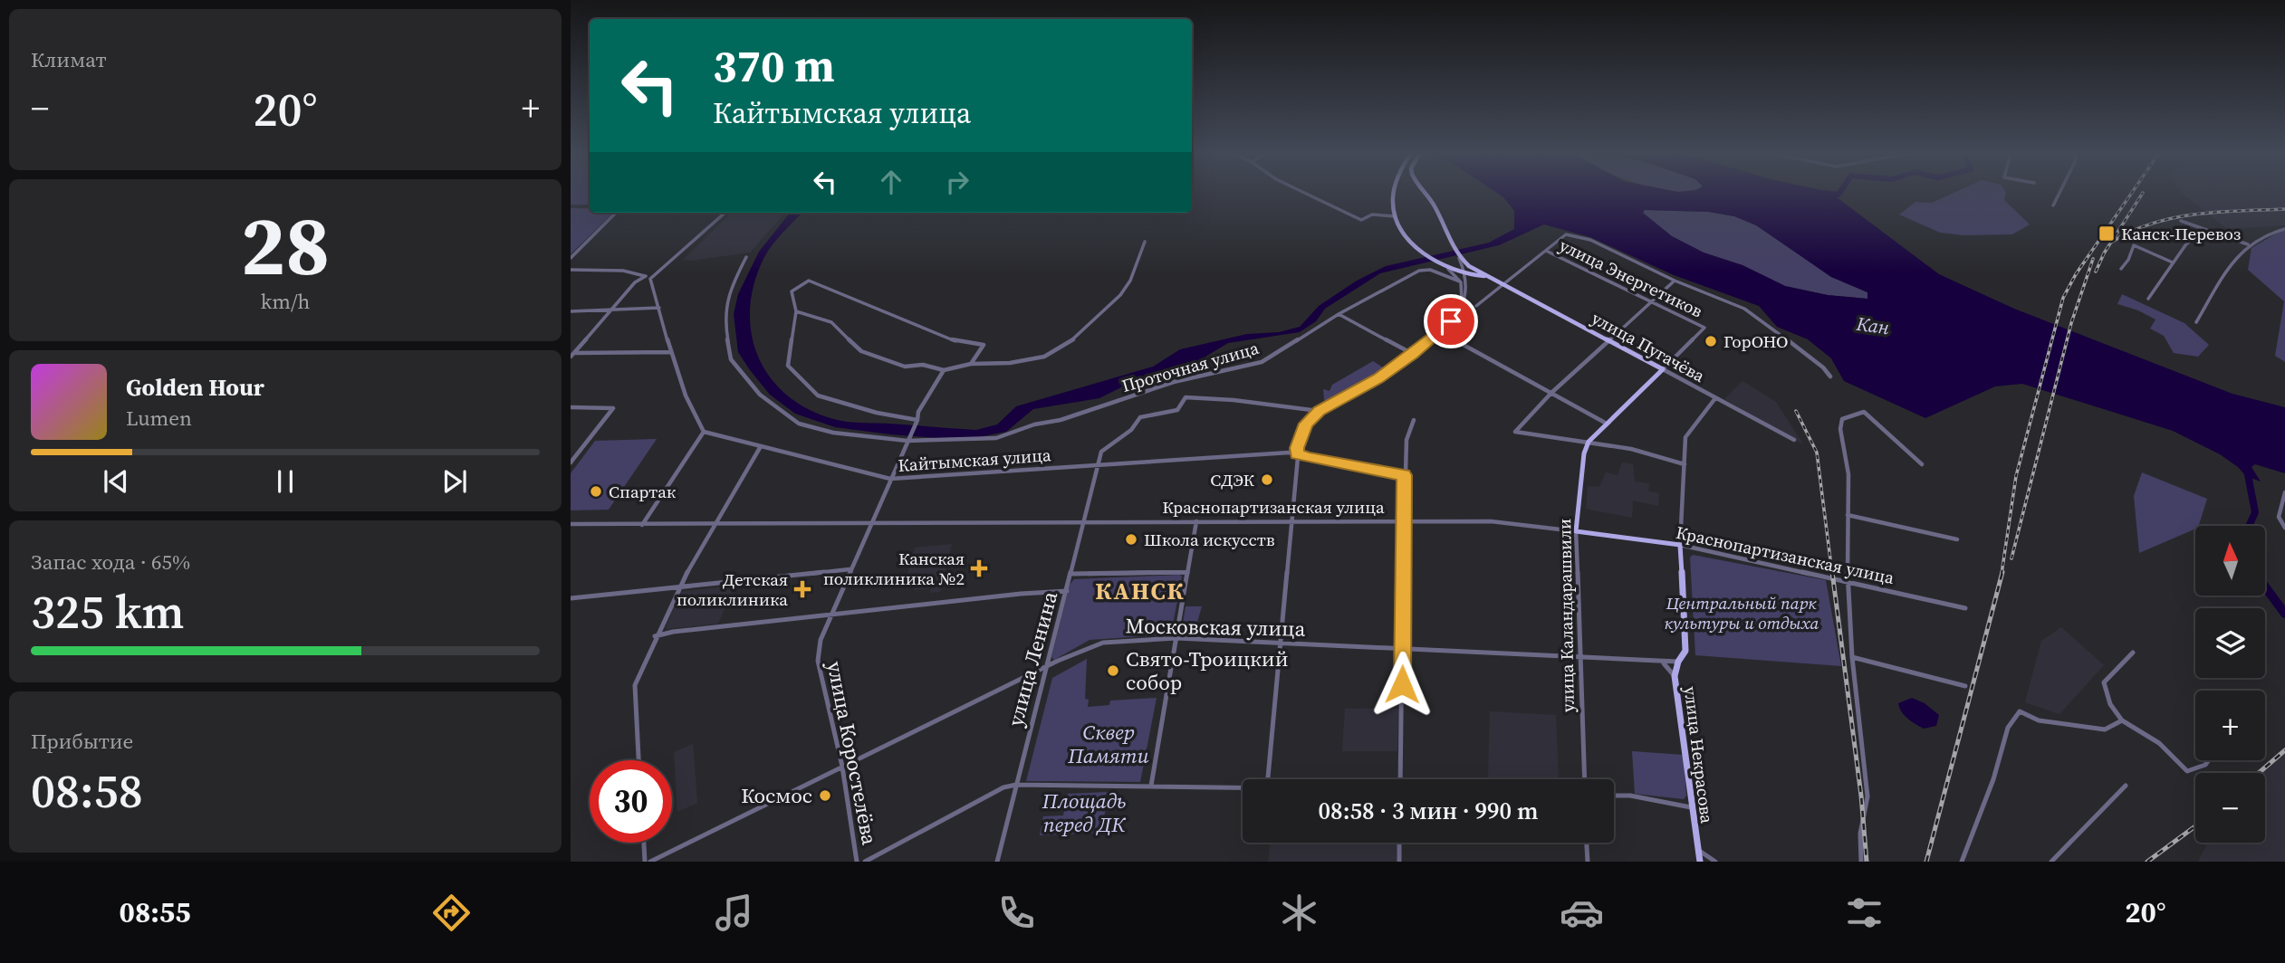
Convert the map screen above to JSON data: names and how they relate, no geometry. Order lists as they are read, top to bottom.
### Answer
{
  "streets": {
    "main road": [
      "улица Пугачёва",
      "Краснопартизанская улица",
      "улица Каландарашвили",
      "улица Некрасова"
    ],
    "street": [
      "улица Энергетиков",
      "Проточная улица",
      "Кайтымская улица",
      "Московская улица",
      "улица Ленина",
      "улица Коростелёва"
    ]
  },
  "crossings": [
    ["улица Энергетиков", "улица Пугачёва"],
    ["улица Пугачёва", "улица Некрасова"],
    ["Проточная улица", "улица Коростелёва"],
    ["Кайтымская улица", "улица Ленина"],
    ["Кайтымская улица", "улица Коростелёва"],
    ["Краснопартизанская улица", "улица Каландарашвили"],
    ["Краснопартизанская улица", "улица Ленина"],
    ["Краснопартизанская улица", "улица Коростелёва"],
    ["Краснопартизанская улица", "улица Некрасова"],
    ["улица Каландарашвили", "Московская улица"],
    ["Московская улица", "улица Ленина"],
    ["Московская улица", "улица Коростелёва"],
    ["Московская улица", "улица Некрасова"]
  ],
  "districts": ["КАНСК"],
  "water": ["Кан"],
  "parks": ["Центральный парк культуры и отдыха", "Сквер Памяти", "Площадь перед ДК"],
  "places": {
    "transit": ["Канск-Перевоз"],
    "other": [
      "ГорОНО",
      "СДЭК",
      "Спартак",
      "Школа искусств",
      "Свято-Троицкий собор",
      "Космос"
    ],
    "health": ["Канская поликлиника №2", "Детская поликлиника"]
  },
  "north": "top",
  "page": {
    "tile": [
      "Климат",
      ["28", "km/h"],
      ["Запас хода · 65%", "325 km"],
      ["Прибытие", "08:58"]
    ],
    "turn": ["370 m", "Кайтымская улица"],
    "heat": ["−", "20°", "+"],
    "song": ["Golden Hour", "Lumen"],
    "map_buttons": ["+", "−"],
    "limit": "30",
    "trip": "08:58 · 3 мин · 990 m",
    "tabs": ["08:55", "20°"]
  }
}
